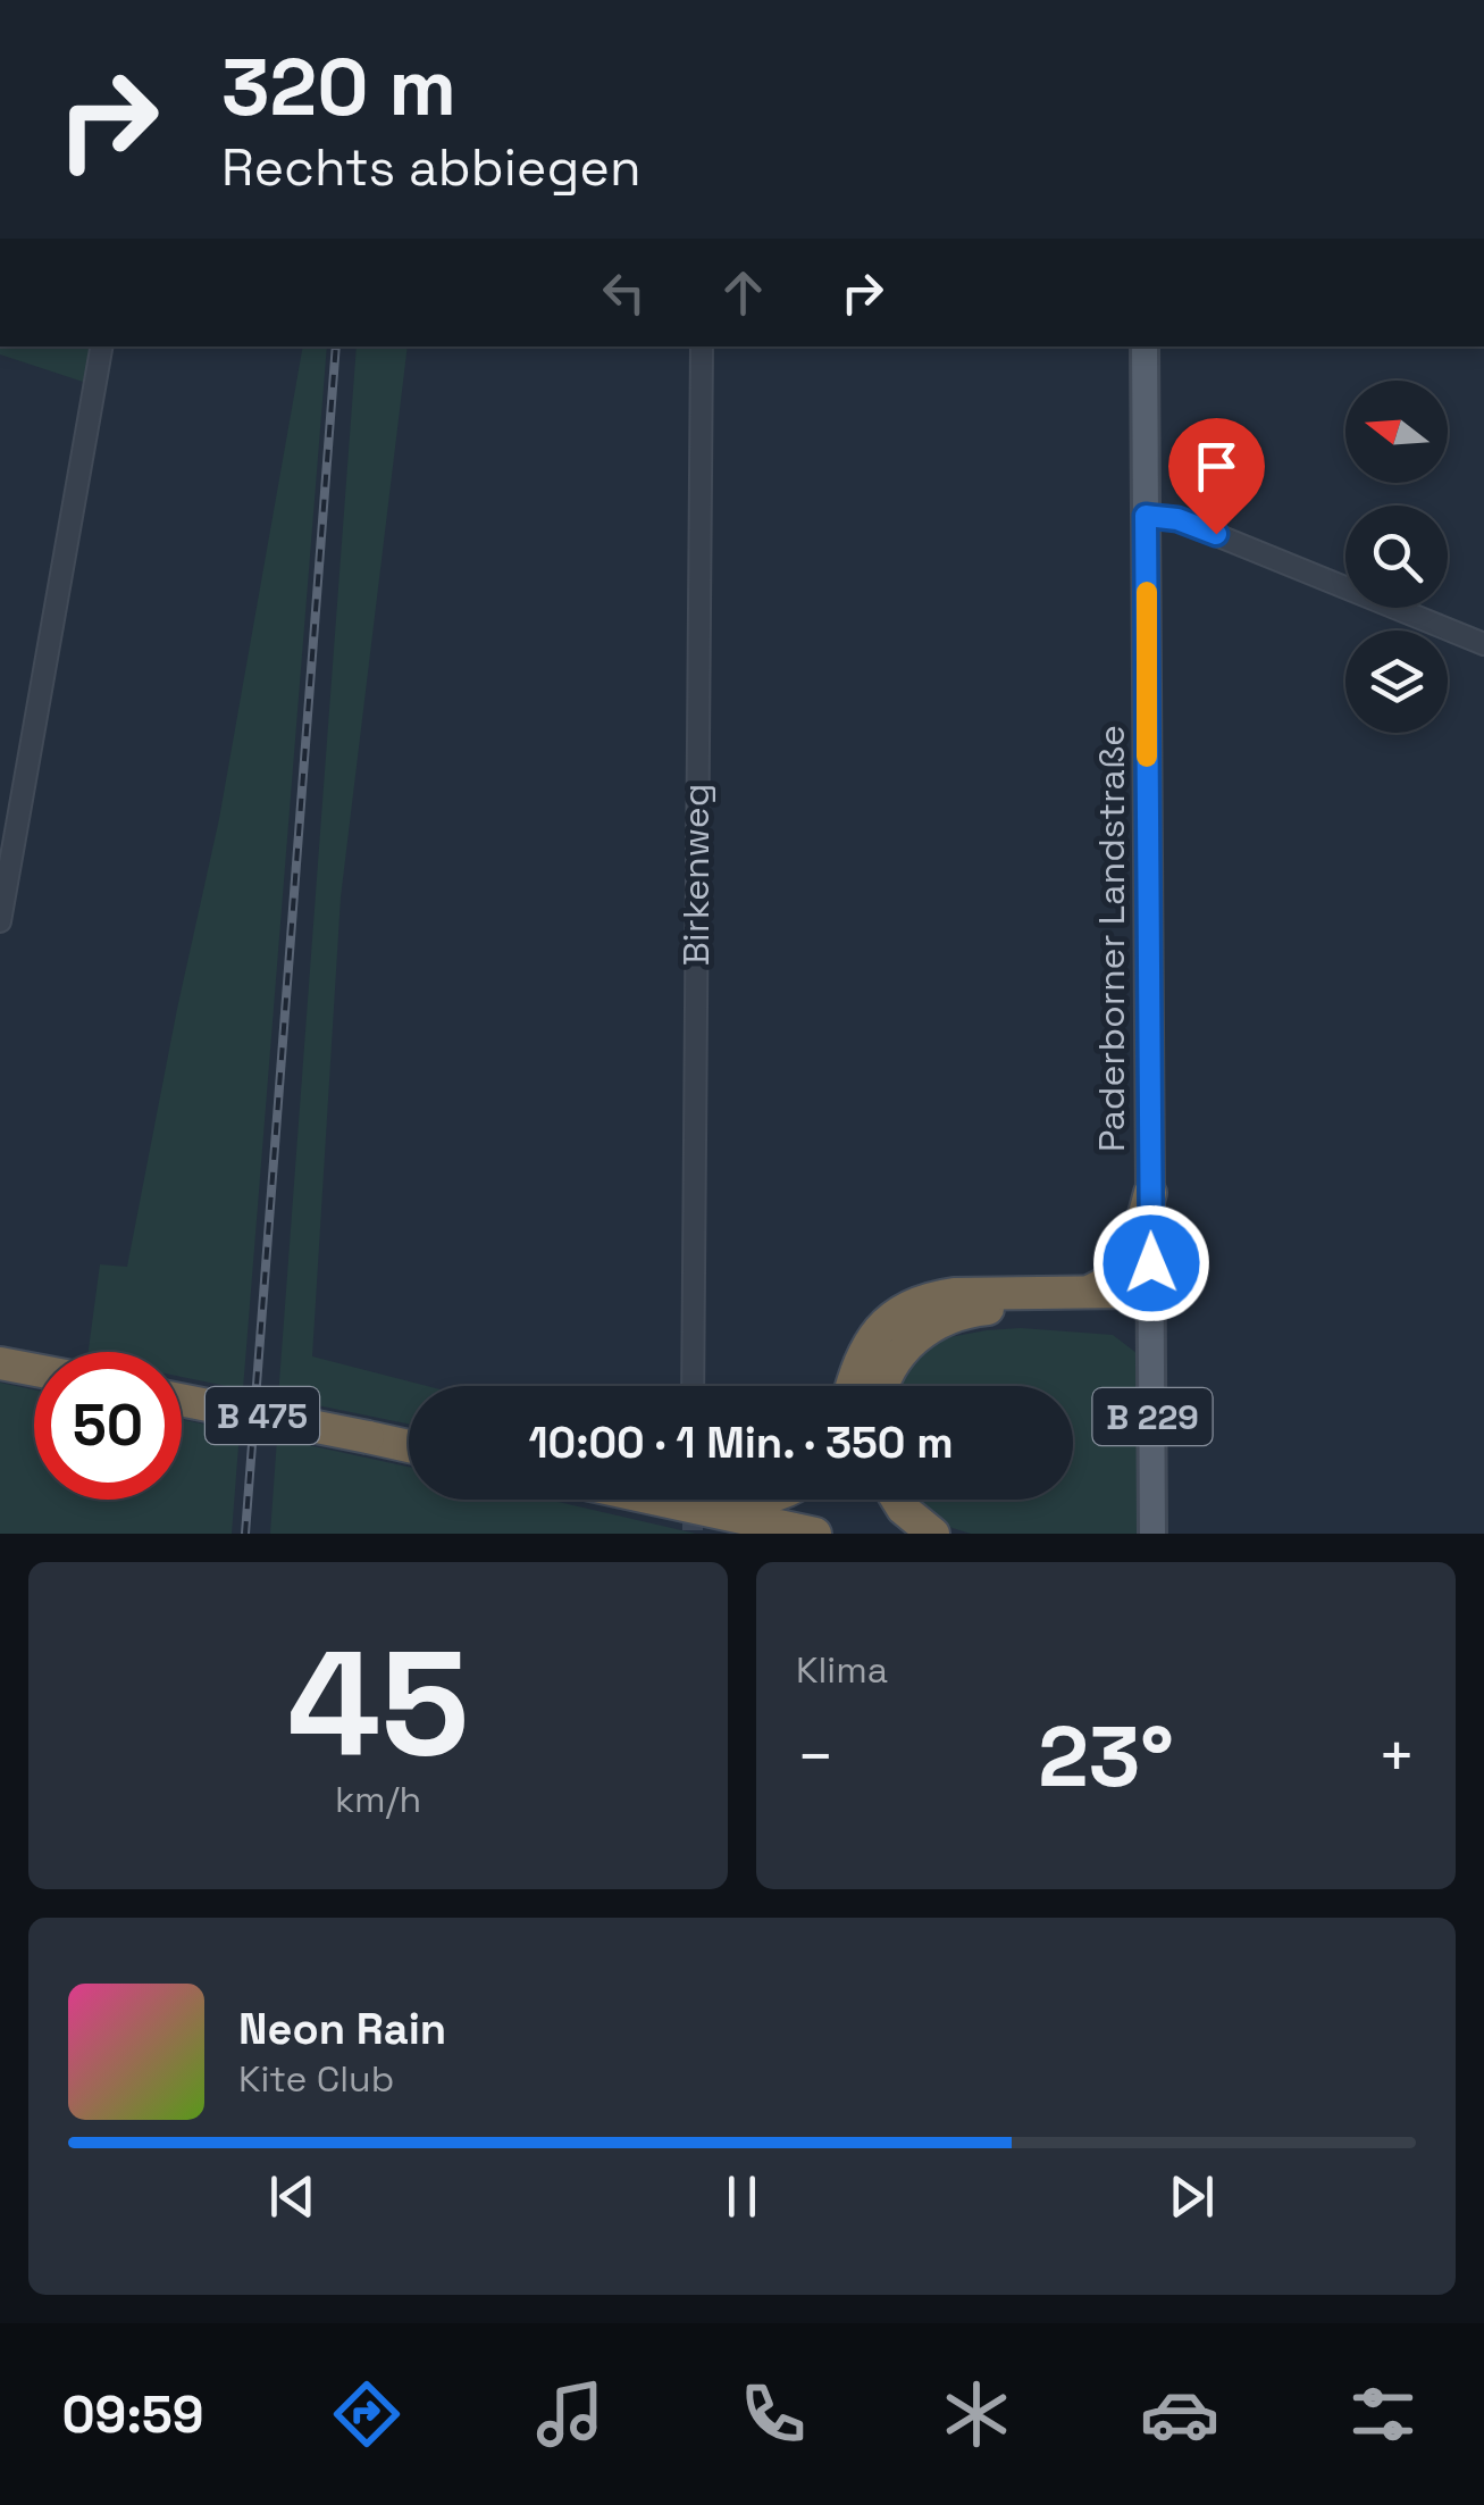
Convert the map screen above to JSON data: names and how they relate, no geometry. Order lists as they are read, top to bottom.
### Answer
{
  "streets": {
    "highway": ["B 475"],
    "main road": ["Paderborner Landstraße", "B 229"],
    "street": ["Birkenweg"]
  },
  "north": "left",
  "page": {
    "turn": ["320 m", "Rechts abbiegen"],
    "limit": "50",
    "trip": "10:00 · 1 Min. · 350 m",
    "tile": [
      ["45", "km/h"],
      "Klima"
    ],
    "heat": ["−", "23°", "+"],
    "song": ["Neon Rain", "Kite Club"],
    "tabs": "09:59"
  }
}
